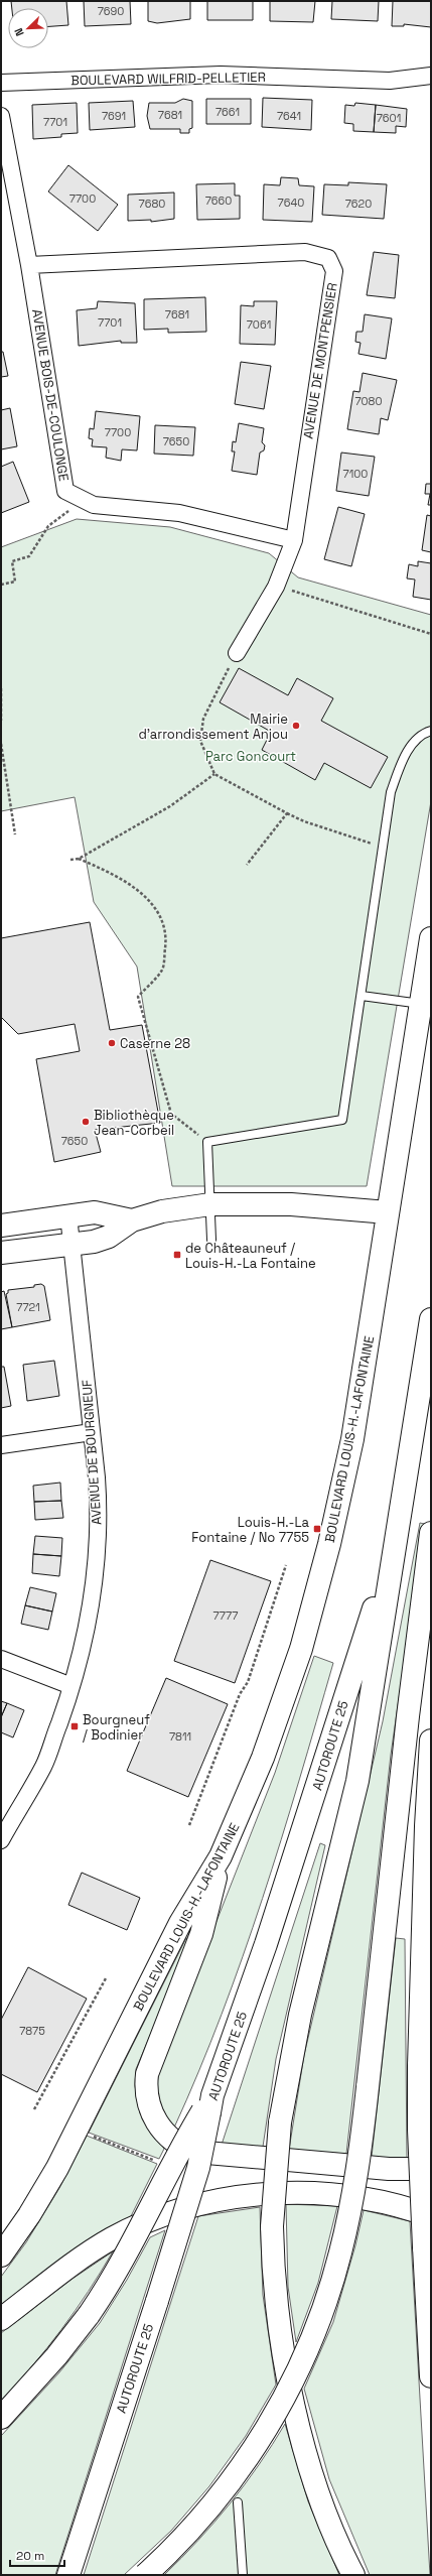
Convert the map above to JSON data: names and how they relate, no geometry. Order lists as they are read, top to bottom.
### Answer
{
  "streets": {
    "main road": ["BOULEVARD LOUIS-H.-LAFONTAINE", "AUTOROUTE 25"],
    "street": [
      "BOULEVARD WILFRID-PELLETIER",
      "AVENUE DE MONTPENSIER",
      "AVENUE BOIS-DE-COULONGE",
      "AVENUE DE BOURGNEUF"
    ]
  },
  "crossings": [
    ["AVENUE DE MONTPENSIER", "AVENUE BOIS-DE-COULONGE"]
  ],
  "parks": ["Parc Goncourt"],
  "places": {
    "other": ["Mairie d'arrondissement Anjou", "Caserne 28", "Bibliothèque Jean-Corbeil"],
    "transit": ["de Châteauneuf / Louis-H.-La Fontaine", "Louis-H.-La Fontaine / No 7755", "Bourgneuf / Bodinier"]
  },
  "house_numbers": [
    "7690",
    "7661",
    "7681",
    "7691",
    "7641",
    "7601",
    "7701",
    "7700",
    "7660",
    "7640",
    "7680",
    "7620",
    "7681",
    "7701",
    "7061",
    "7080",
    "7700",
    "7650",
    "7100",
    "7650",
    "7721",
    "7777",
    "7811",
    "7875"
  ],
  "scale_bar": "20 m",
  "north": "bottom left"
}
